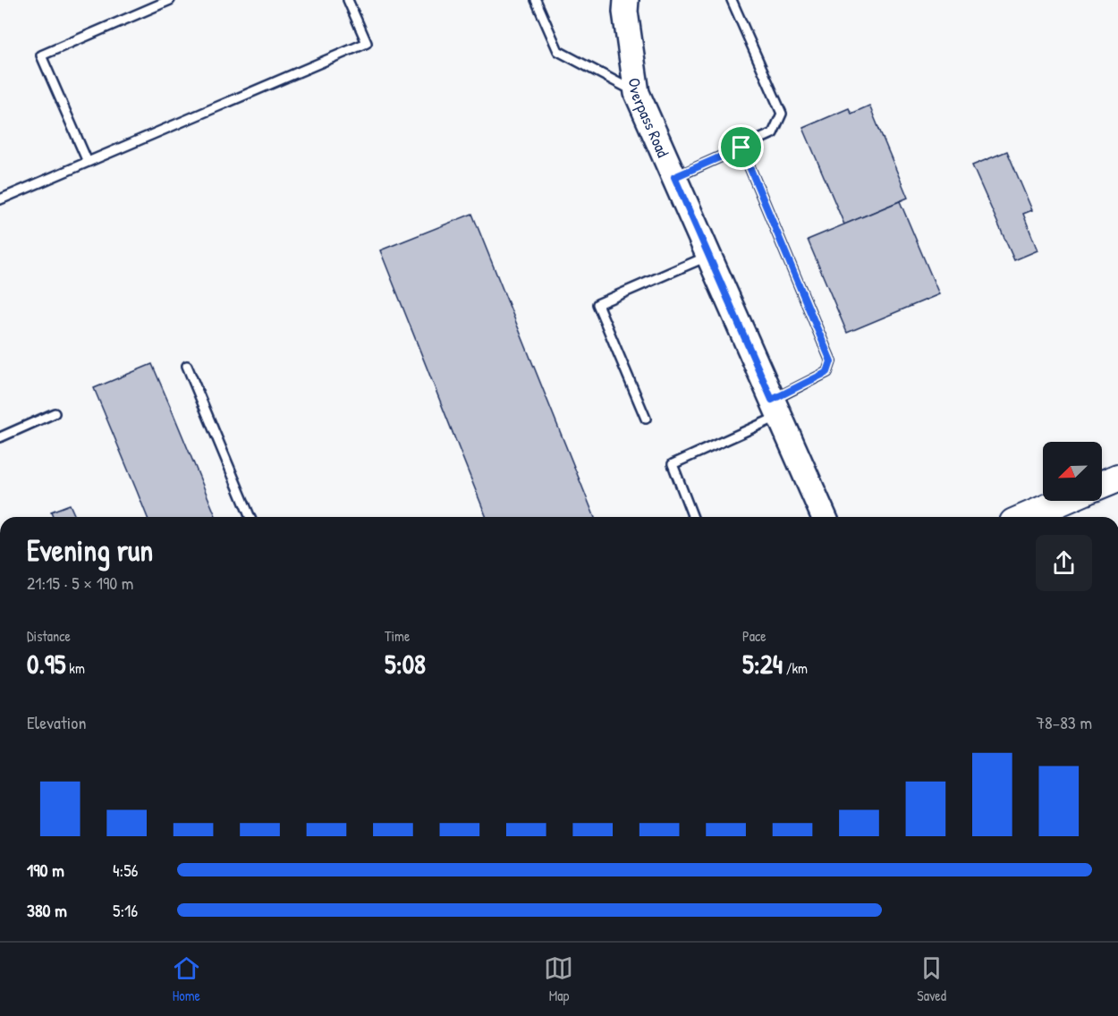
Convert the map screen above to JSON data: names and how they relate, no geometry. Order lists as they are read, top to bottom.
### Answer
{
  "streets": {
    "main road": ["Overpass Road"]
  },
  "north": "bottom left",
  "page": {
    "heading": ["Evening run", "21:15 · 5 × 190 m"],
    "stats": [
      ["Distance", "0.95 km"],
      ["Time", "5:08"],
      ["Pace", "5:24 /km"]
    ],
    "chart": ["Elevation", "78–83 m"],
    "list": [
      {
        "name": "190 m",
        "note": "4:56"
      },
      {
        "name": "380 m",
        "note": "5:16"
      }
    ],
    "tabs": ["Home", "Map", "Saved"]
  }
}
